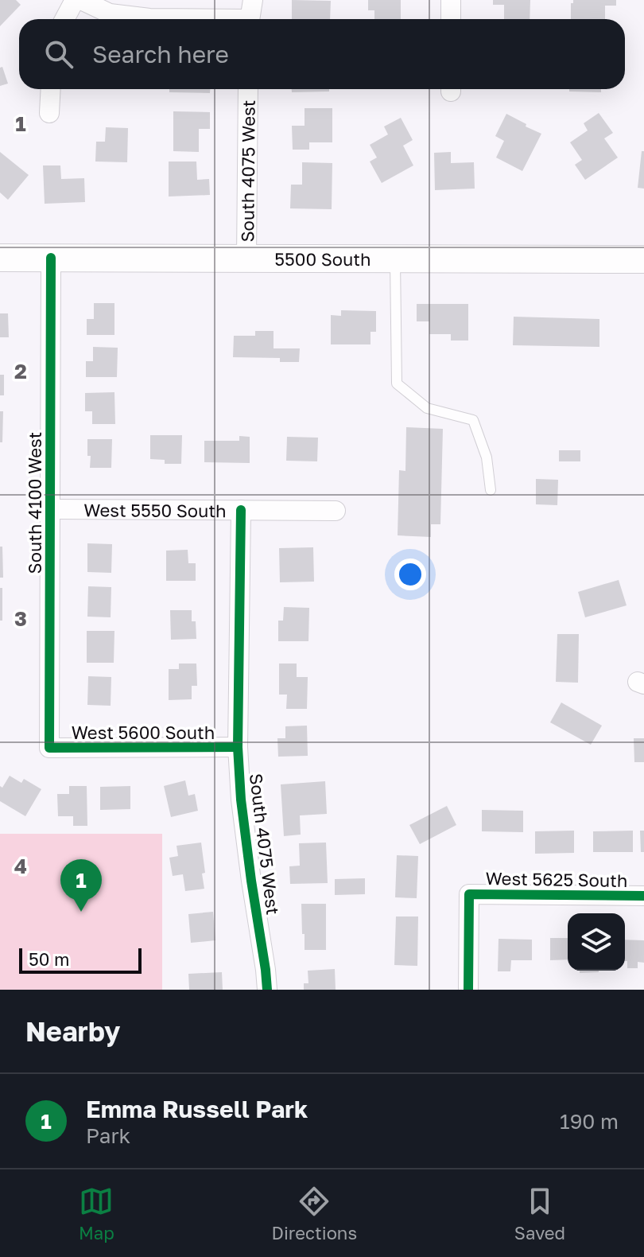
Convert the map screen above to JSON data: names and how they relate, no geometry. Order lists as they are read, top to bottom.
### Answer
{
  "streets": {
    "main road": ["5500 South"],
    "street": [
      "South 4075 West",
      "South 4100 West",
      "West 5550 South",
      "West 5600 South",
      "West 5625 South"
    ]
  },
  "crossings": [
    ["South 4075 West", "5500 South"],
    ["South 4075 West", "West 5550 South"],
    ["South 4075 West", "West 5600 South"],
    ["5500 South", "South 4100 West"],
    ["South 4100 West", "West 5550 South"],
    ["South 4100 West", "West 5600 South"]
  ],
  "scale_bar": "50 m",
  "page": {
    "search": "Search here",
    "pins": "1",
    "scale": "50 m",
    "heading": "Nearby",
    "list": [
      {
        "mark": "1",
        "name": "Emma Russell Park",
        "note": "Park",
        "value": "190 m"
      }
    ],
    "nav": ["Map", "Directions", "Saved"]
  },
  "grid": {
    "rows": [
      "1",
      "2",
      "3",
      "4"
    ]
  }
}
